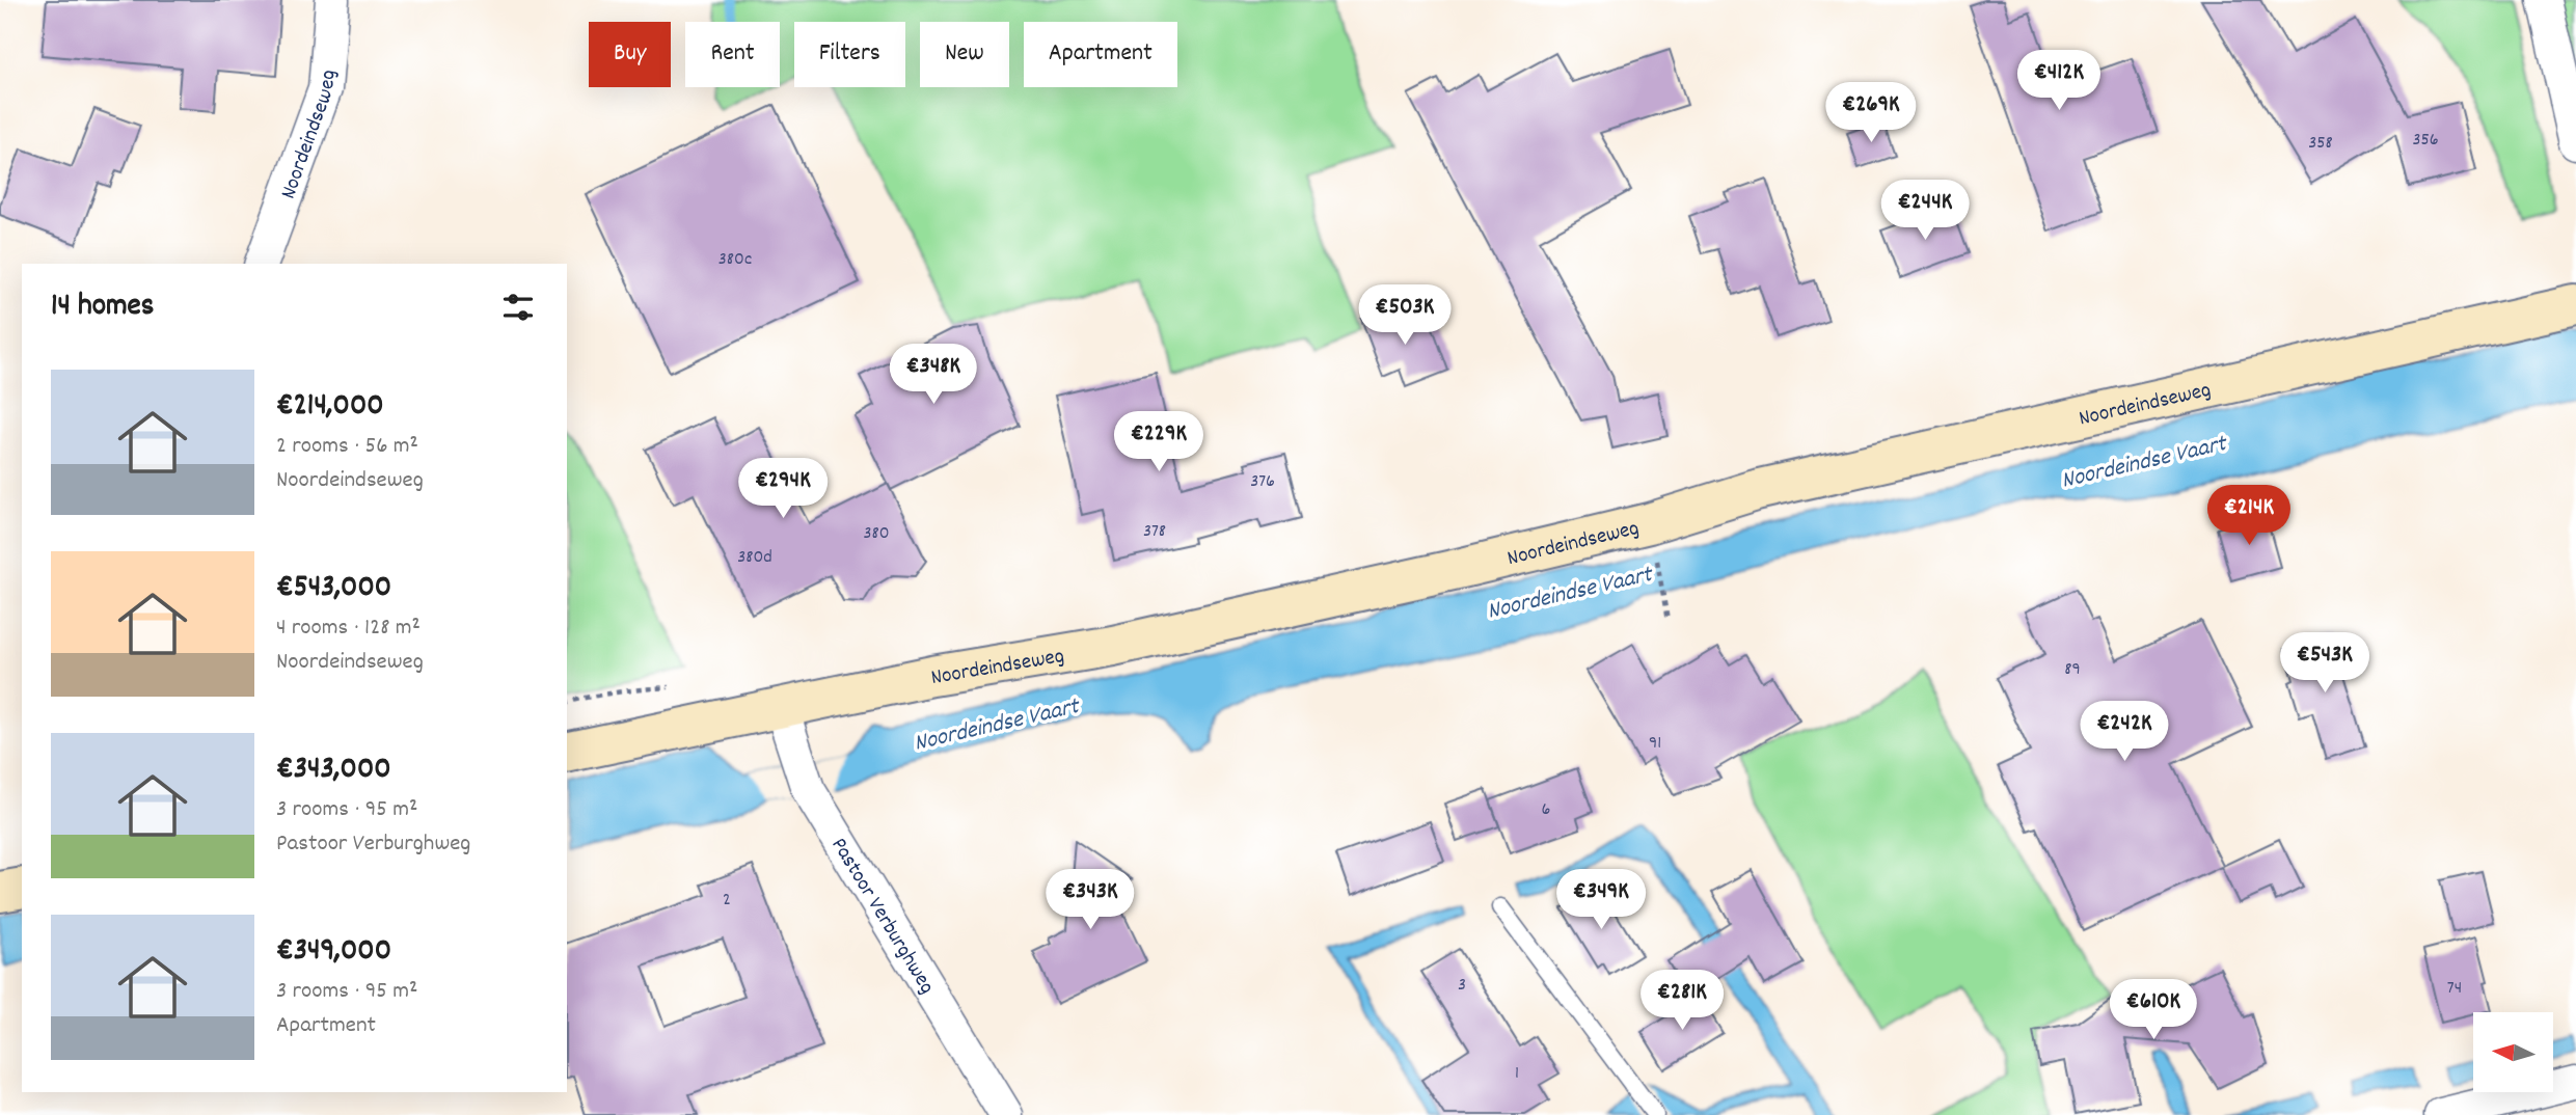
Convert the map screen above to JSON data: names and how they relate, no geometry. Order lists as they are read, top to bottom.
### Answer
{
  "streets": {
    "street": ["Noordeindseweg", "Pastoor Verburghweg"]
  },
  "crossings": [
    ["Noordeindseweg", "Pastoor Verburghweg"]
  ],
  "water": ["Noordeindse Vaart"],
  "house_numbers": [
    "356",
    "358",
    "380c",
    "376",
    "378",
    "380",
    "380d",
    "89",
    "91",
    "6",
    "2",
    "3",
    "74",
    "1"
  ],
  "north": "left",
  "page": {
    "chip": [
      "Buy",
      "Rent",
      "Filters",
      "New",
      "Apartment"
    ],
    "price": [
      "€412K",
      "€269K",
      "€244K",
      "€503K",
      "€348K",
      "€229K",
      "€294K",
      "€214K",
      "€543K",
      "€242K",
      "€343K",
      "€349K",
      "€281K",
      "€610K"
    ],
    "heading": "14 homes",
    "list": [
      {
        "name": "€214,000",
        "note": "2 rooms · 56 m² · Noordeindseweg"
      },
      {
        "name": "€543,000",
        "note": "4 rooms · 128 m² · Noordeindseweg"
      },
      {
        "name": "€343,000",
        "note": "3 rooms · 95 m² · Pastoor Verburghweg"
      },
      {
        "name": "€349,000",
        "note": "3 rooms · 95 m² · Apartment"
      }
    ]
  }
}
